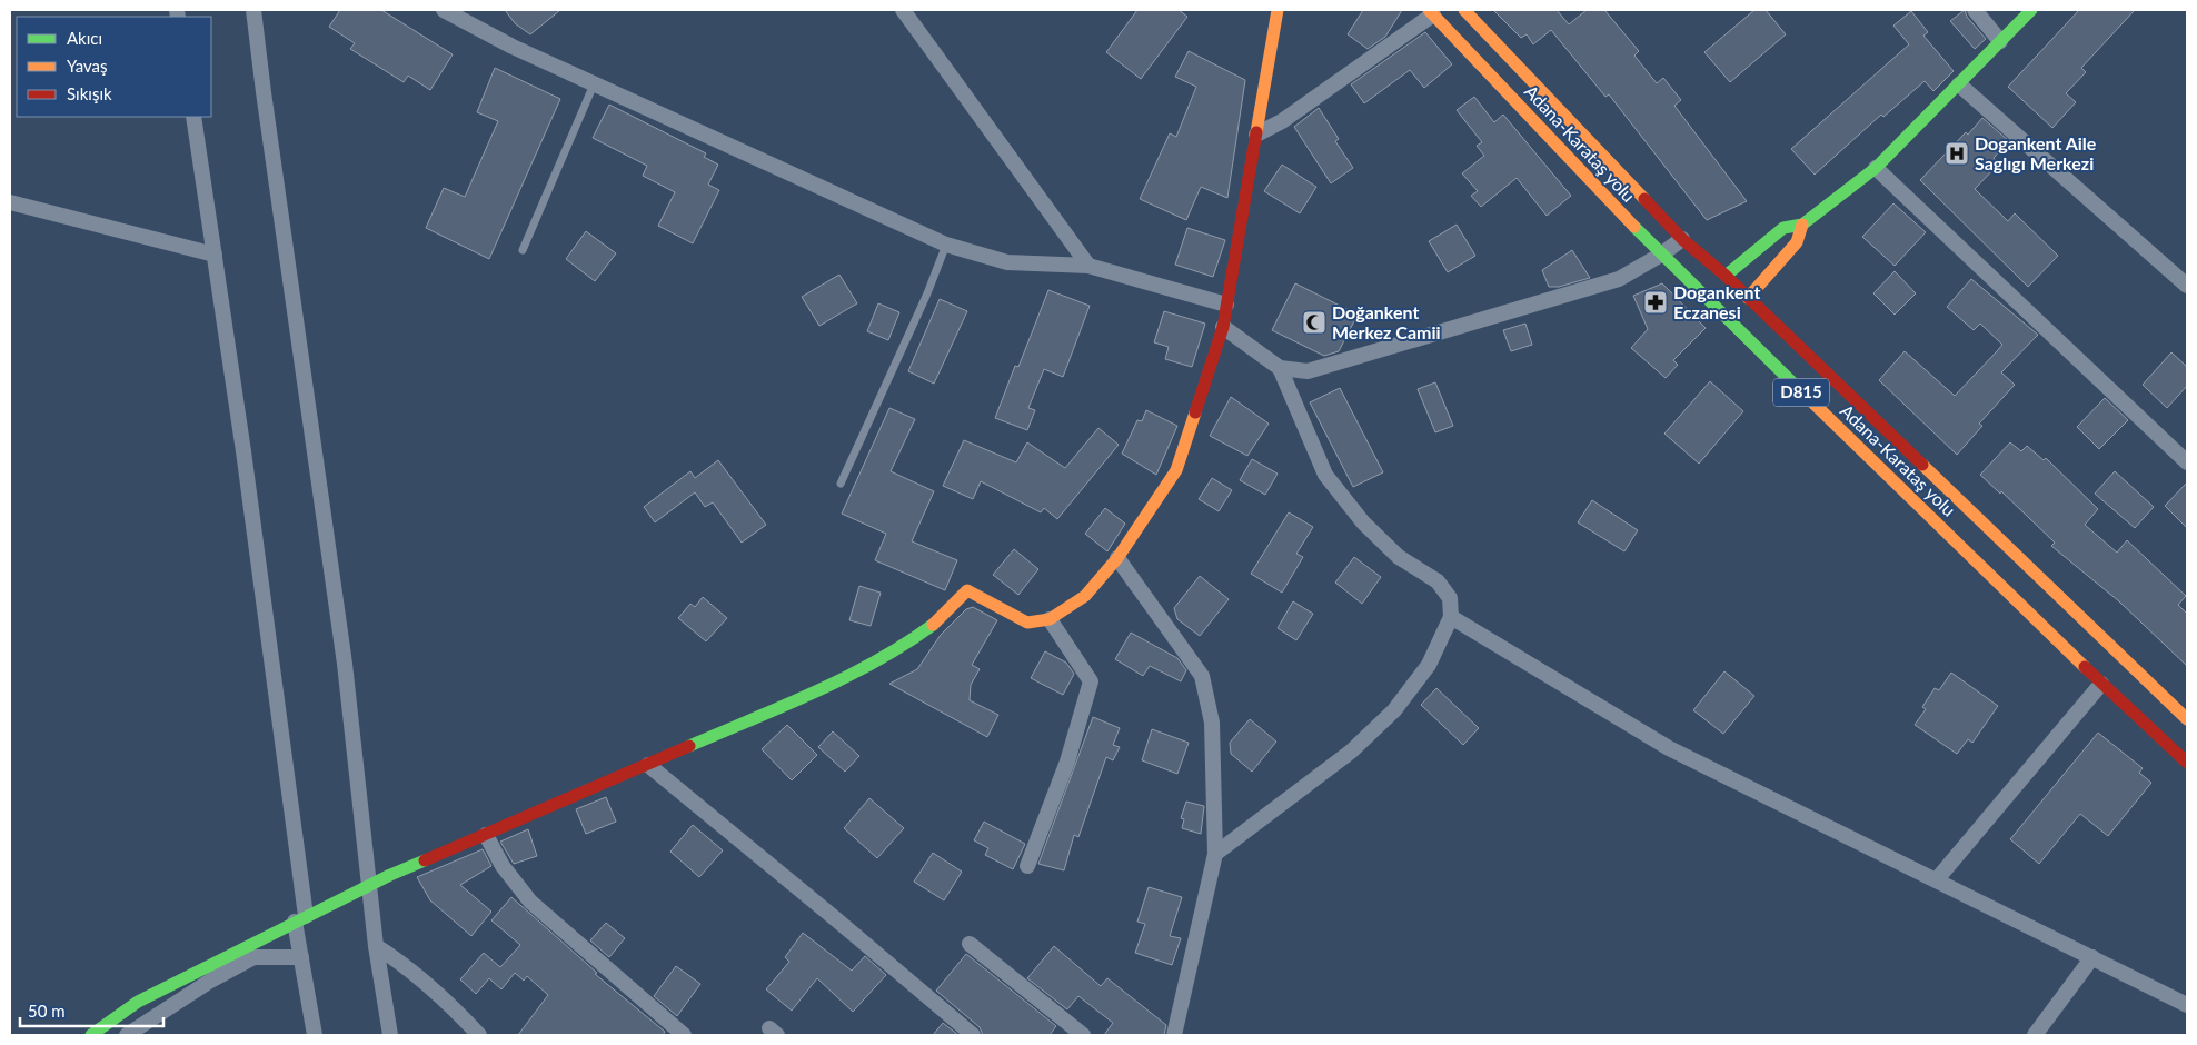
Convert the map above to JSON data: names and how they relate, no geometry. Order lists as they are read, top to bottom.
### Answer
{
  "streets": {
    "street": ["Adana-Karataş yolu", "D815"]
  },
  "places": {
    "hospital": ["Dogankent Aile Saglıgı Merkezi"],
    "pharmacy": ["Dogankent Eczanesi"],
    "mosque": ["Doğankent Merkez Camii"]
  },
  "legend": ["Akıcı", "Yavaş", "Sıkışık"],
  "scale_bar": "50 m"
}
